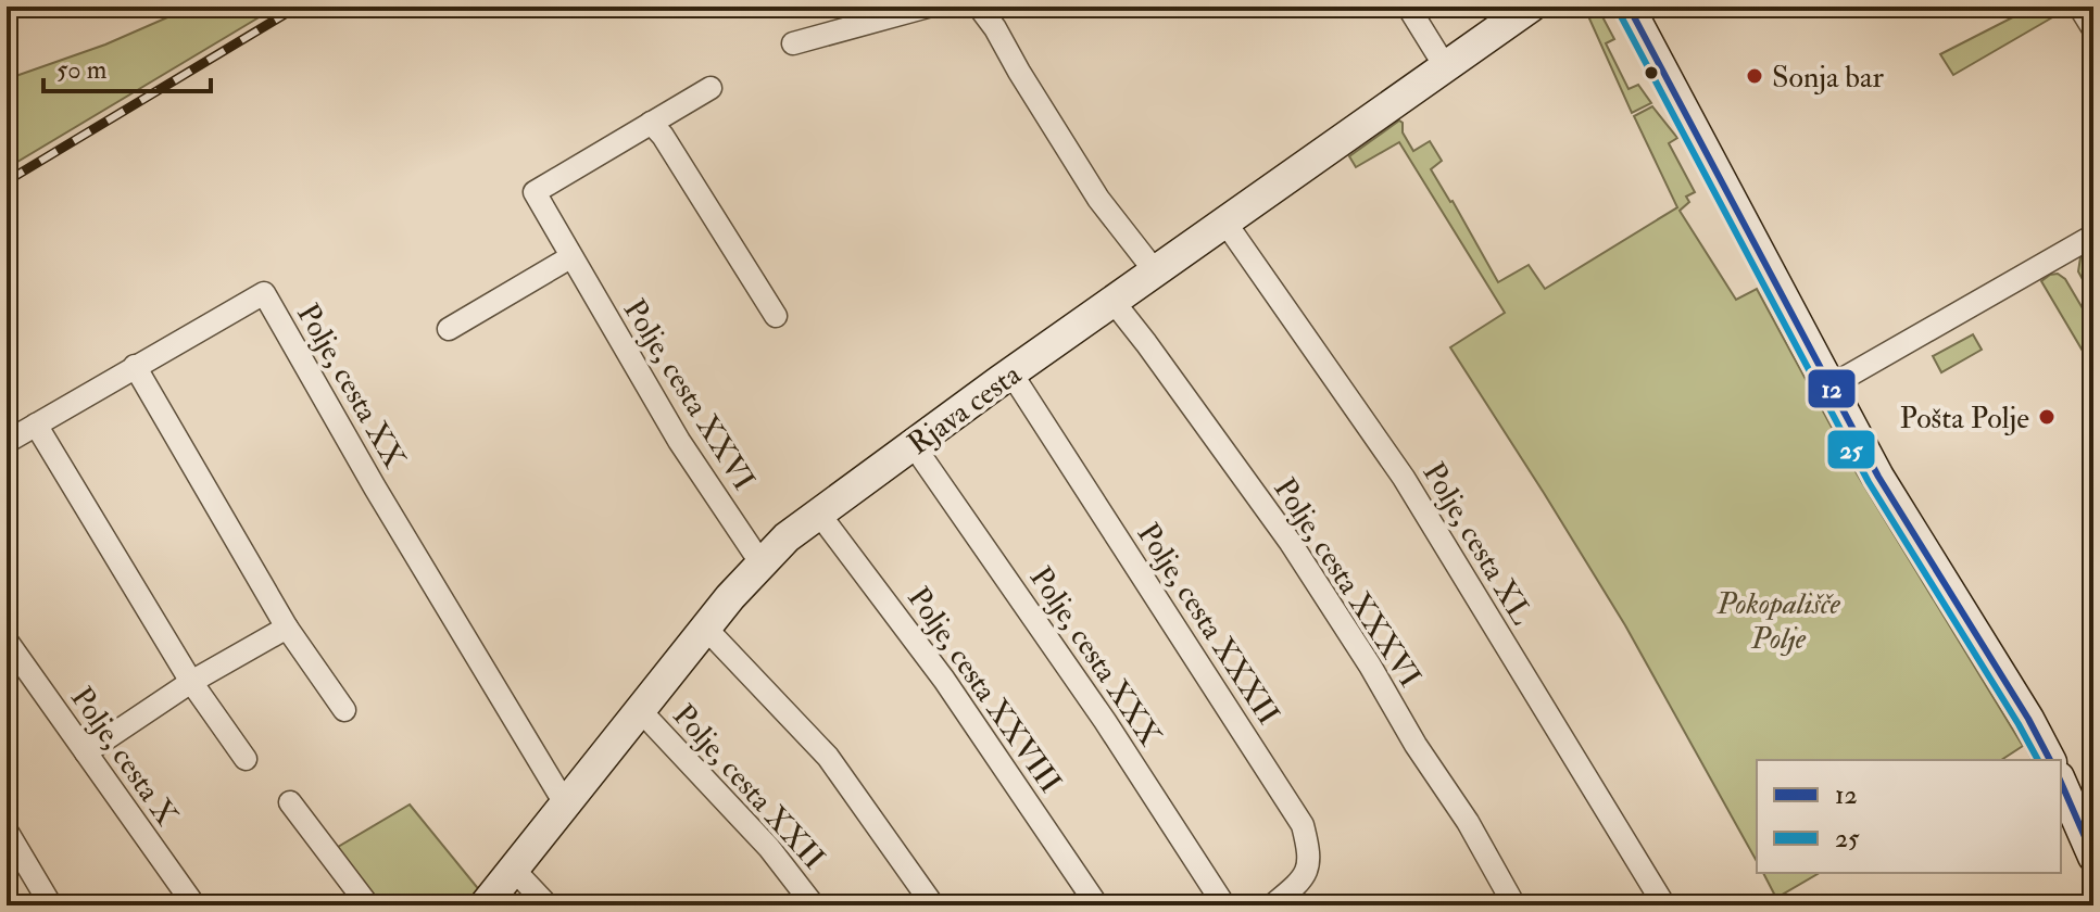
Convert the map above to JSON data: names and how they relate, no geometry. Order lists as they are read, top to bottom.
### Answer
{
  "streets": {
    "street": [
      "Polje, cesta XX",
      "Polje, cesta XXVI",
      "Rjava cesta",
      "Polje, cesta XL",
      "Polje, cesta XXXVI",
      "Polje, cesta XXXII",
      "Polje, cesta XXX",
      "Polje, cesta XXVIII",
      "Polje, cesta X",
      "Polje, cesta XXII"
    ]
  },
  "crossings": [
    ["Polje, cesta XX", "Rjava cesta"],
    ["Polje, cesta XXVI", "Rjava cesta"],
    ["Rjava cesta", "Polje, cesta XL"],
    ["Rjava cesta", "Polje, cesta XXXVI"],
    ["Rjava cesta", "Polje, cesta XXXII"],
    ["Rjava cesta", "Polje, cesta XXX"],
    ["Rjava cesta", "Polje, cesta XXVIII"],
    ["Rjava cesta", "Polje, cesta XXII"]
  ],
  "parks": ["Pokopališče Polje"],
  "places": ["Sonja bar", "Pošta Polje"],
  "lines": ["transit line 12", "transit line 25"],
  "legend": ["12", "25"],
  "scale_bar": "50 m"
}
